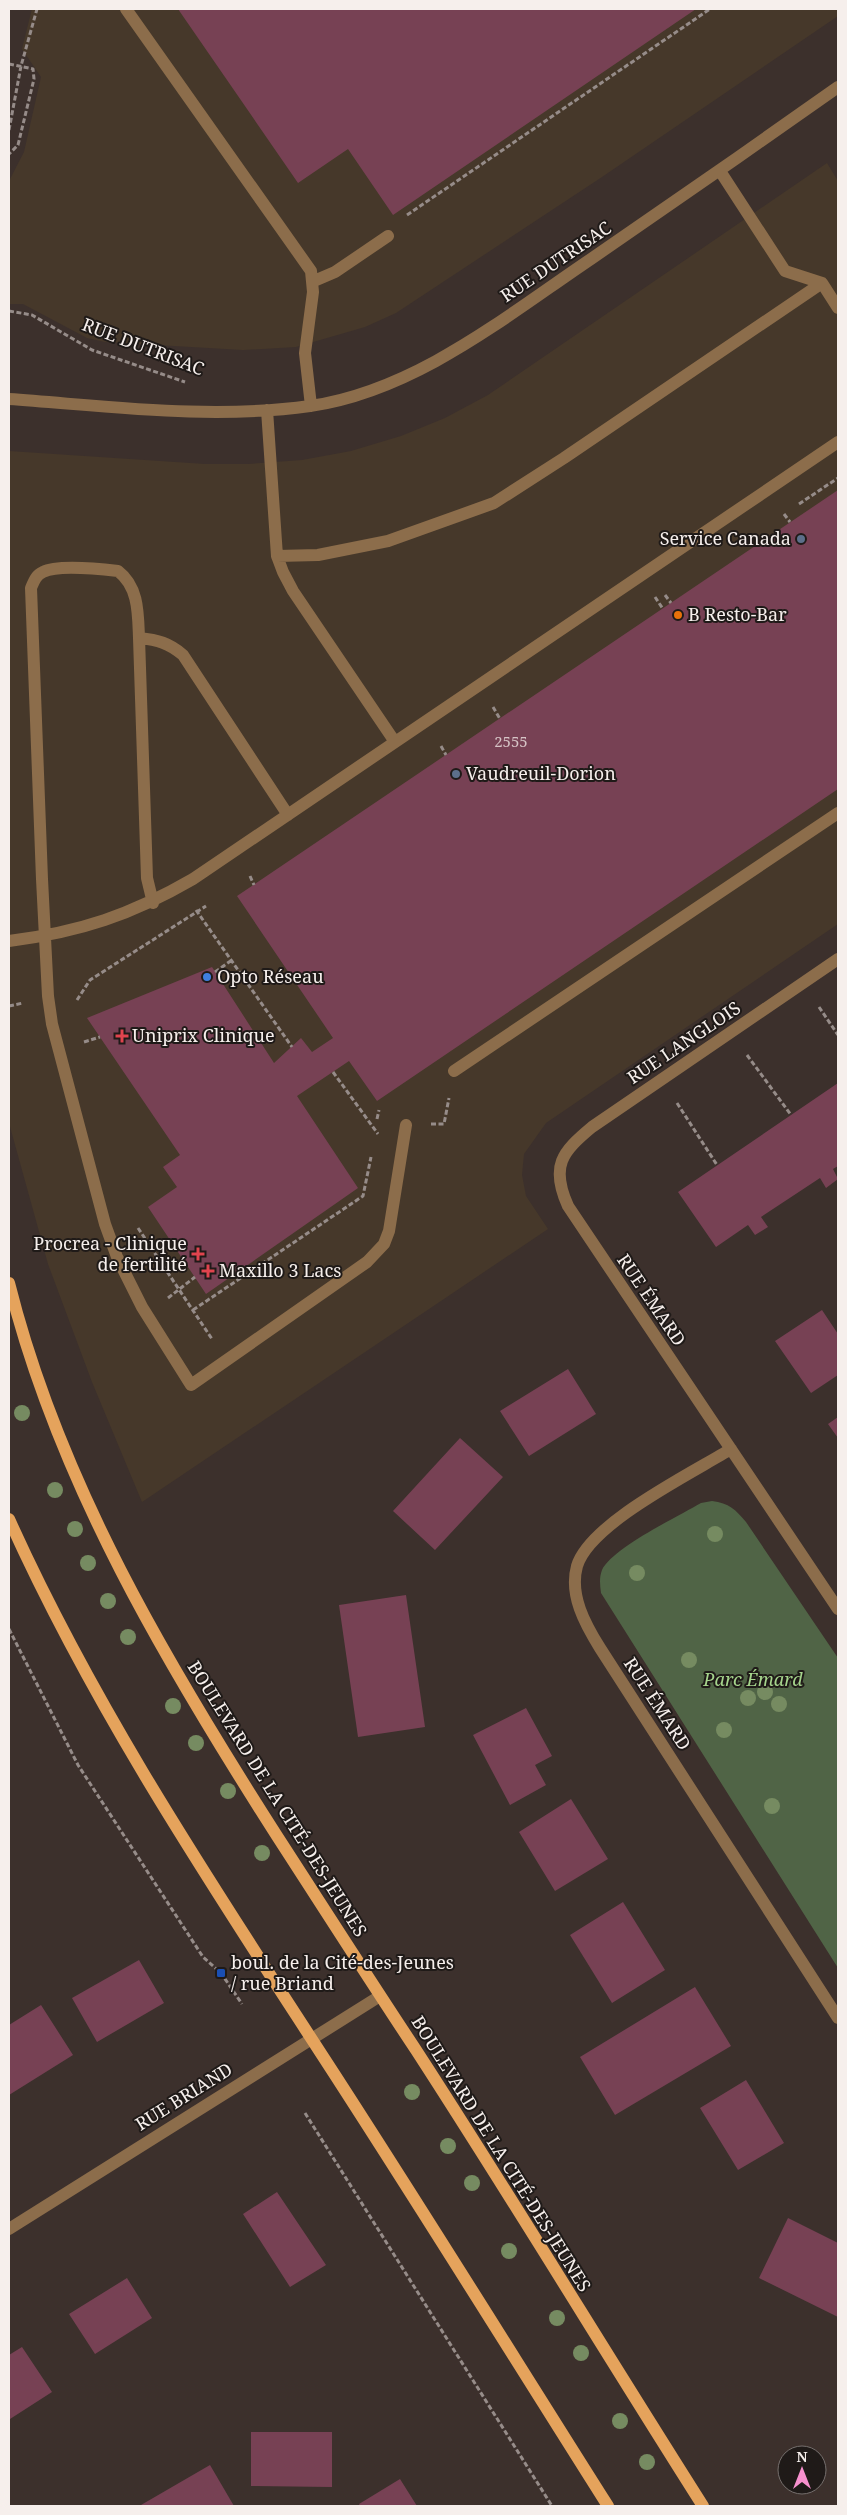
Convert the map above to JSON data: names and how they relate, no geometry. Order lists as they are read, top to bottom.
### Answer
{
  "streets": {
    "main road": ["BOULEVARD DE LA CITÉ-DES-JEUNES"],
    "street": [
      "RUE DUTRISAC",
      "RUE LANGLOIS",
      "RUE ÉMARD",
      "RUE BRIAND"
    ]
  },
  "crossings": [
    ["RUE LANGLOIS", "RUE ÉMARD"],
    ["BOULEVARD DE LA CITÉ-DES-JEUNES", "RUE BRIAND"]
  ],
  "parks": ["Parc Émard"],
  "places": {
    "other": [
      "Service Canada",
      "B Resto-Bar",
      "Vaudreuil-Dorion",
      "Opto Réseau"
    ],
    "health": ["Uniprix Clinique", "Procrea - Clinique de fertilité", "Maxillo 3 Lacs"],
    "transit": ["boul. de la Cité-des-Jeunes / rue Briand"]
  },
  "house_numbers": ["2555"],
  "north": "top"
}
